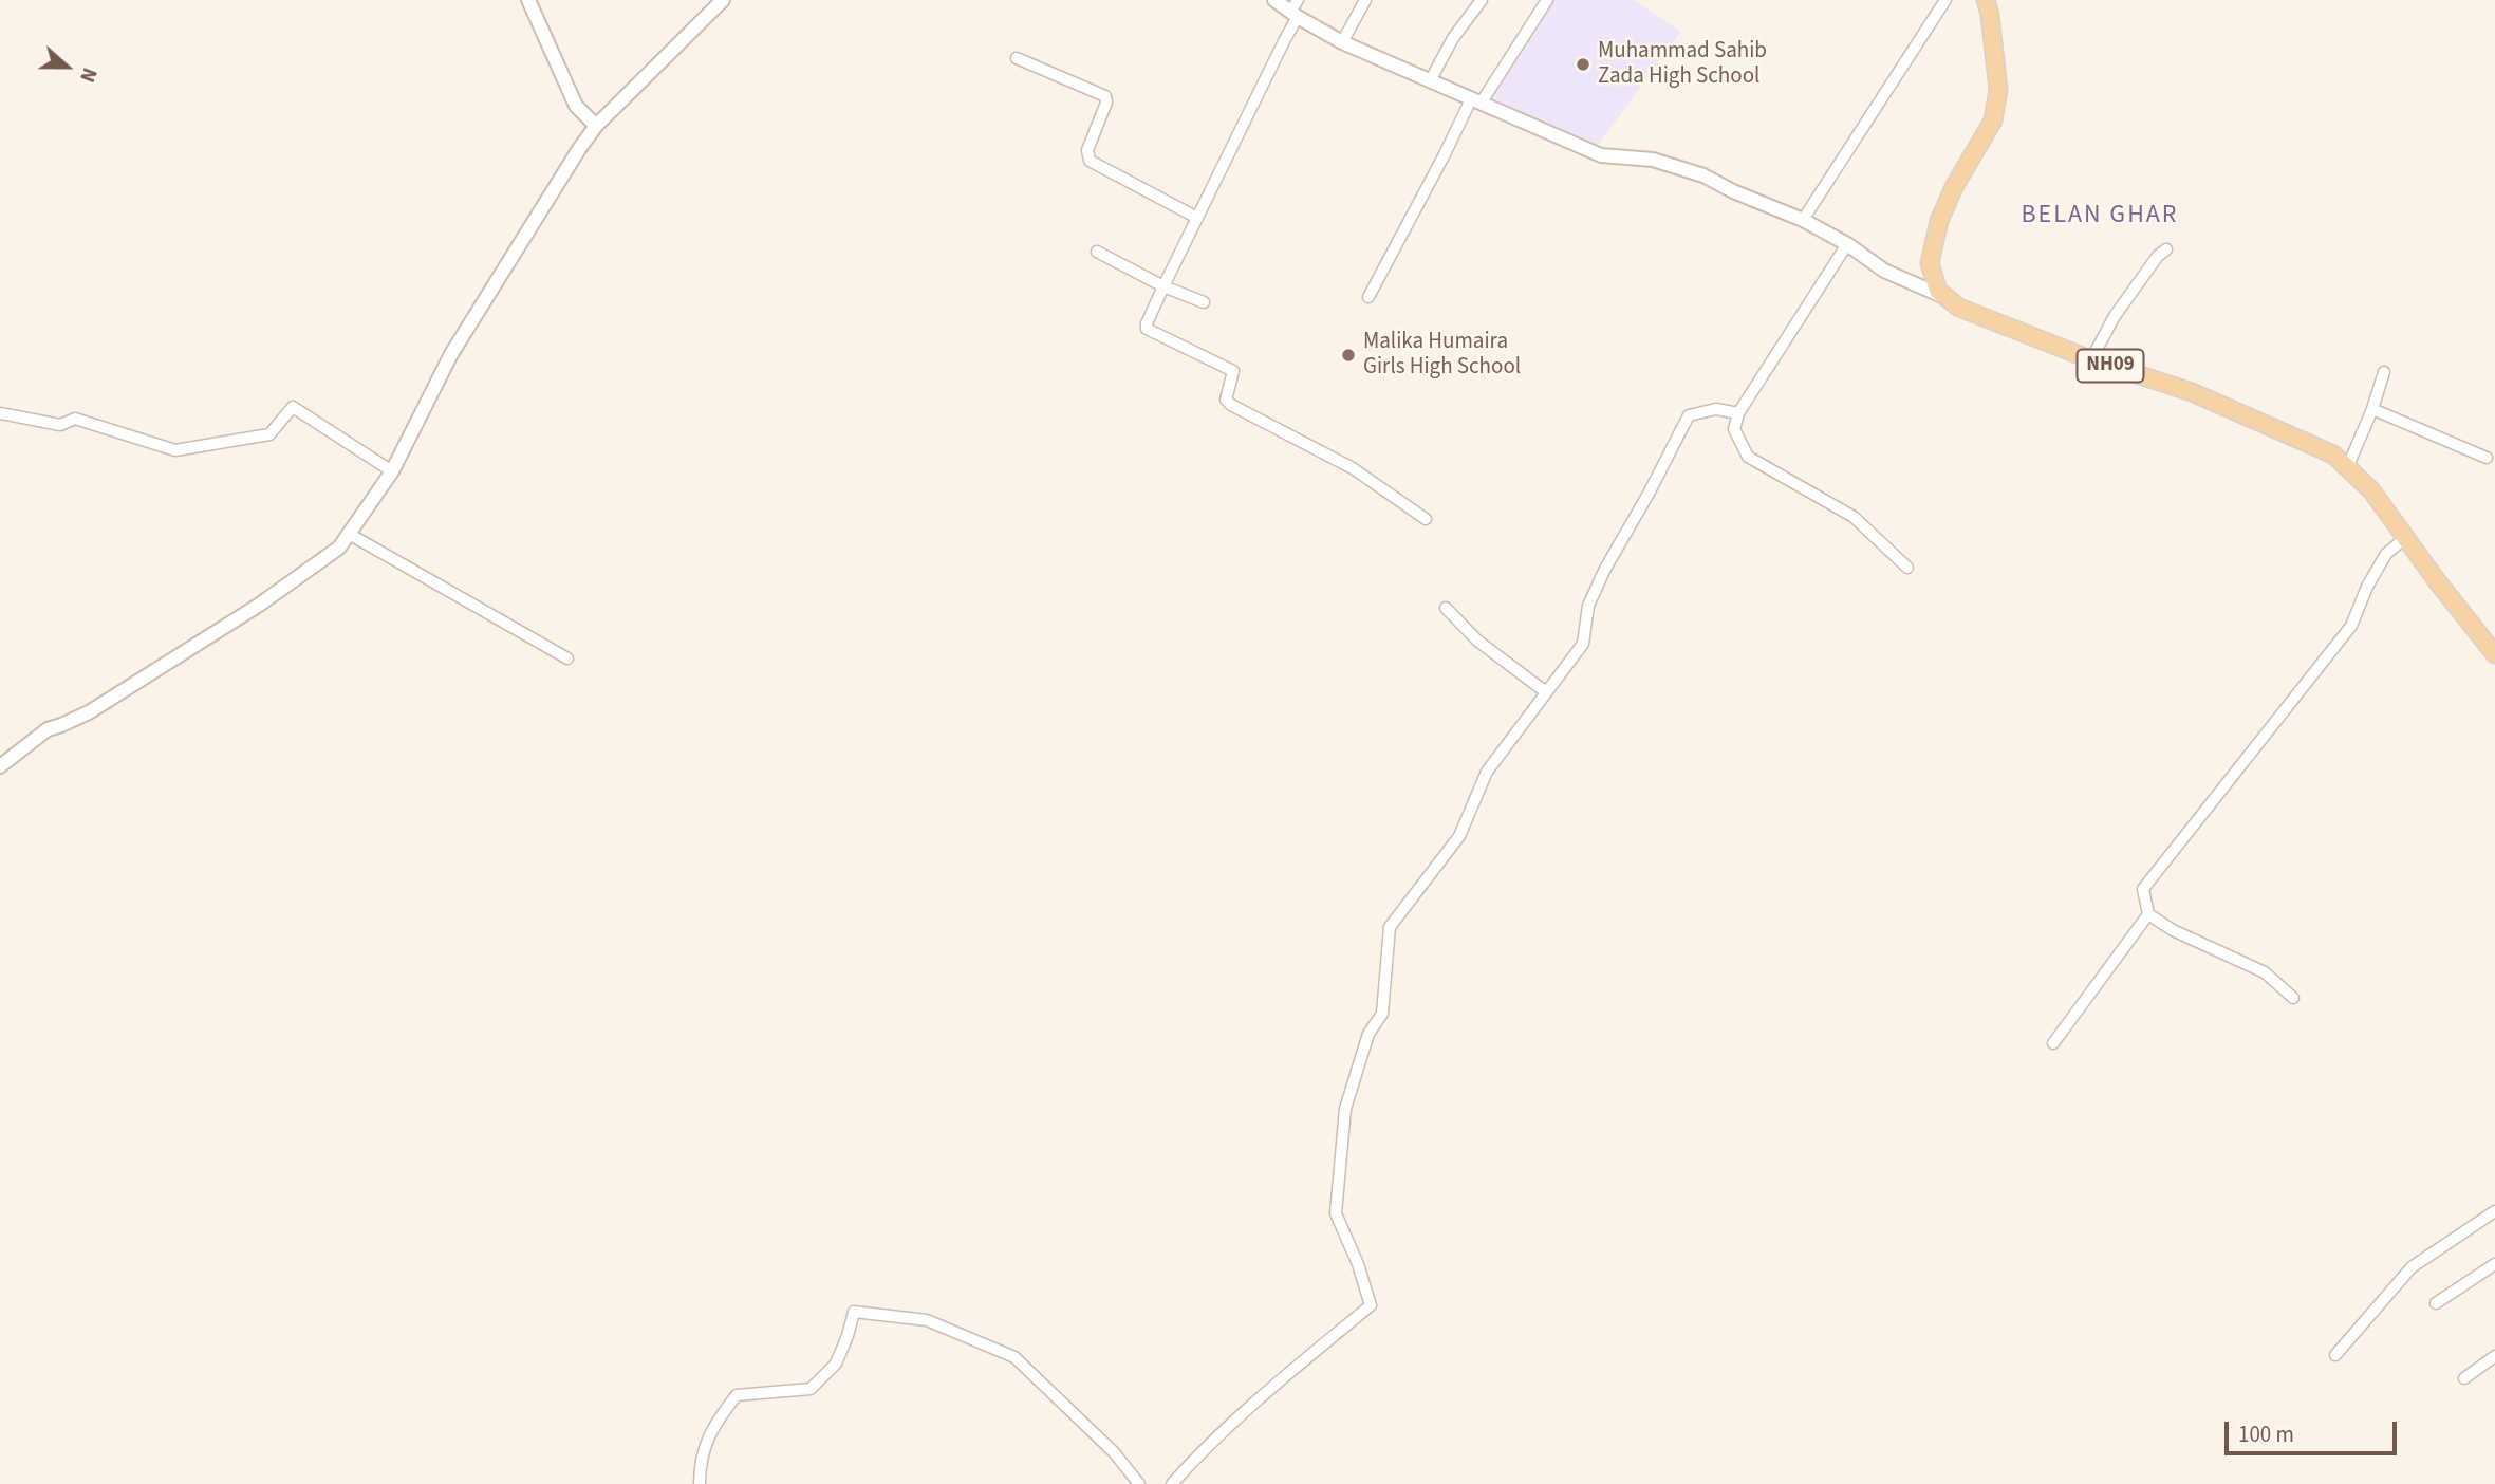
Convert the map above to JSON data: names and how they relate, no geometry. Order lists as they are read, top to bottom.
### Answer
{
  "streets": {
    "main road": ["NH09"]
  },
  "districts": ["BELAN GHAR"],
  "places": ["Muhammad Sahib Zada High School", "Malika Humaira Girls High School"],
  "scale_bar": "100 m",
  "north": "right"
}
